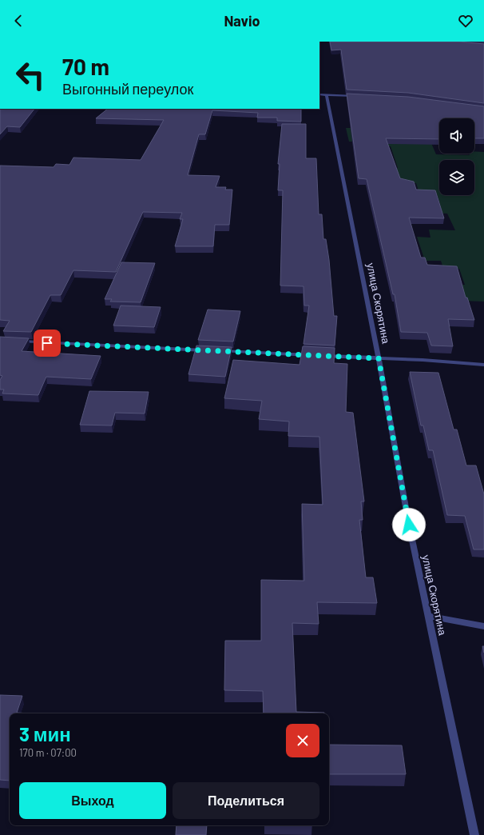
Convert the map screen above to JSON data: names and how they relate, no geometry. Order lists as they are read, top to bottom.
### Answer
{
  "streets": {
    "street": ["улица Скорятина"]
  },
  "page": {
    "header": "Navio",
    "turn": ["70 m", "Выгонный переулок"],
    "heading": ["3 мин", "170 m · 07:00"],
    "buttons": ["Выход", "Поделиться"]
  }
}
